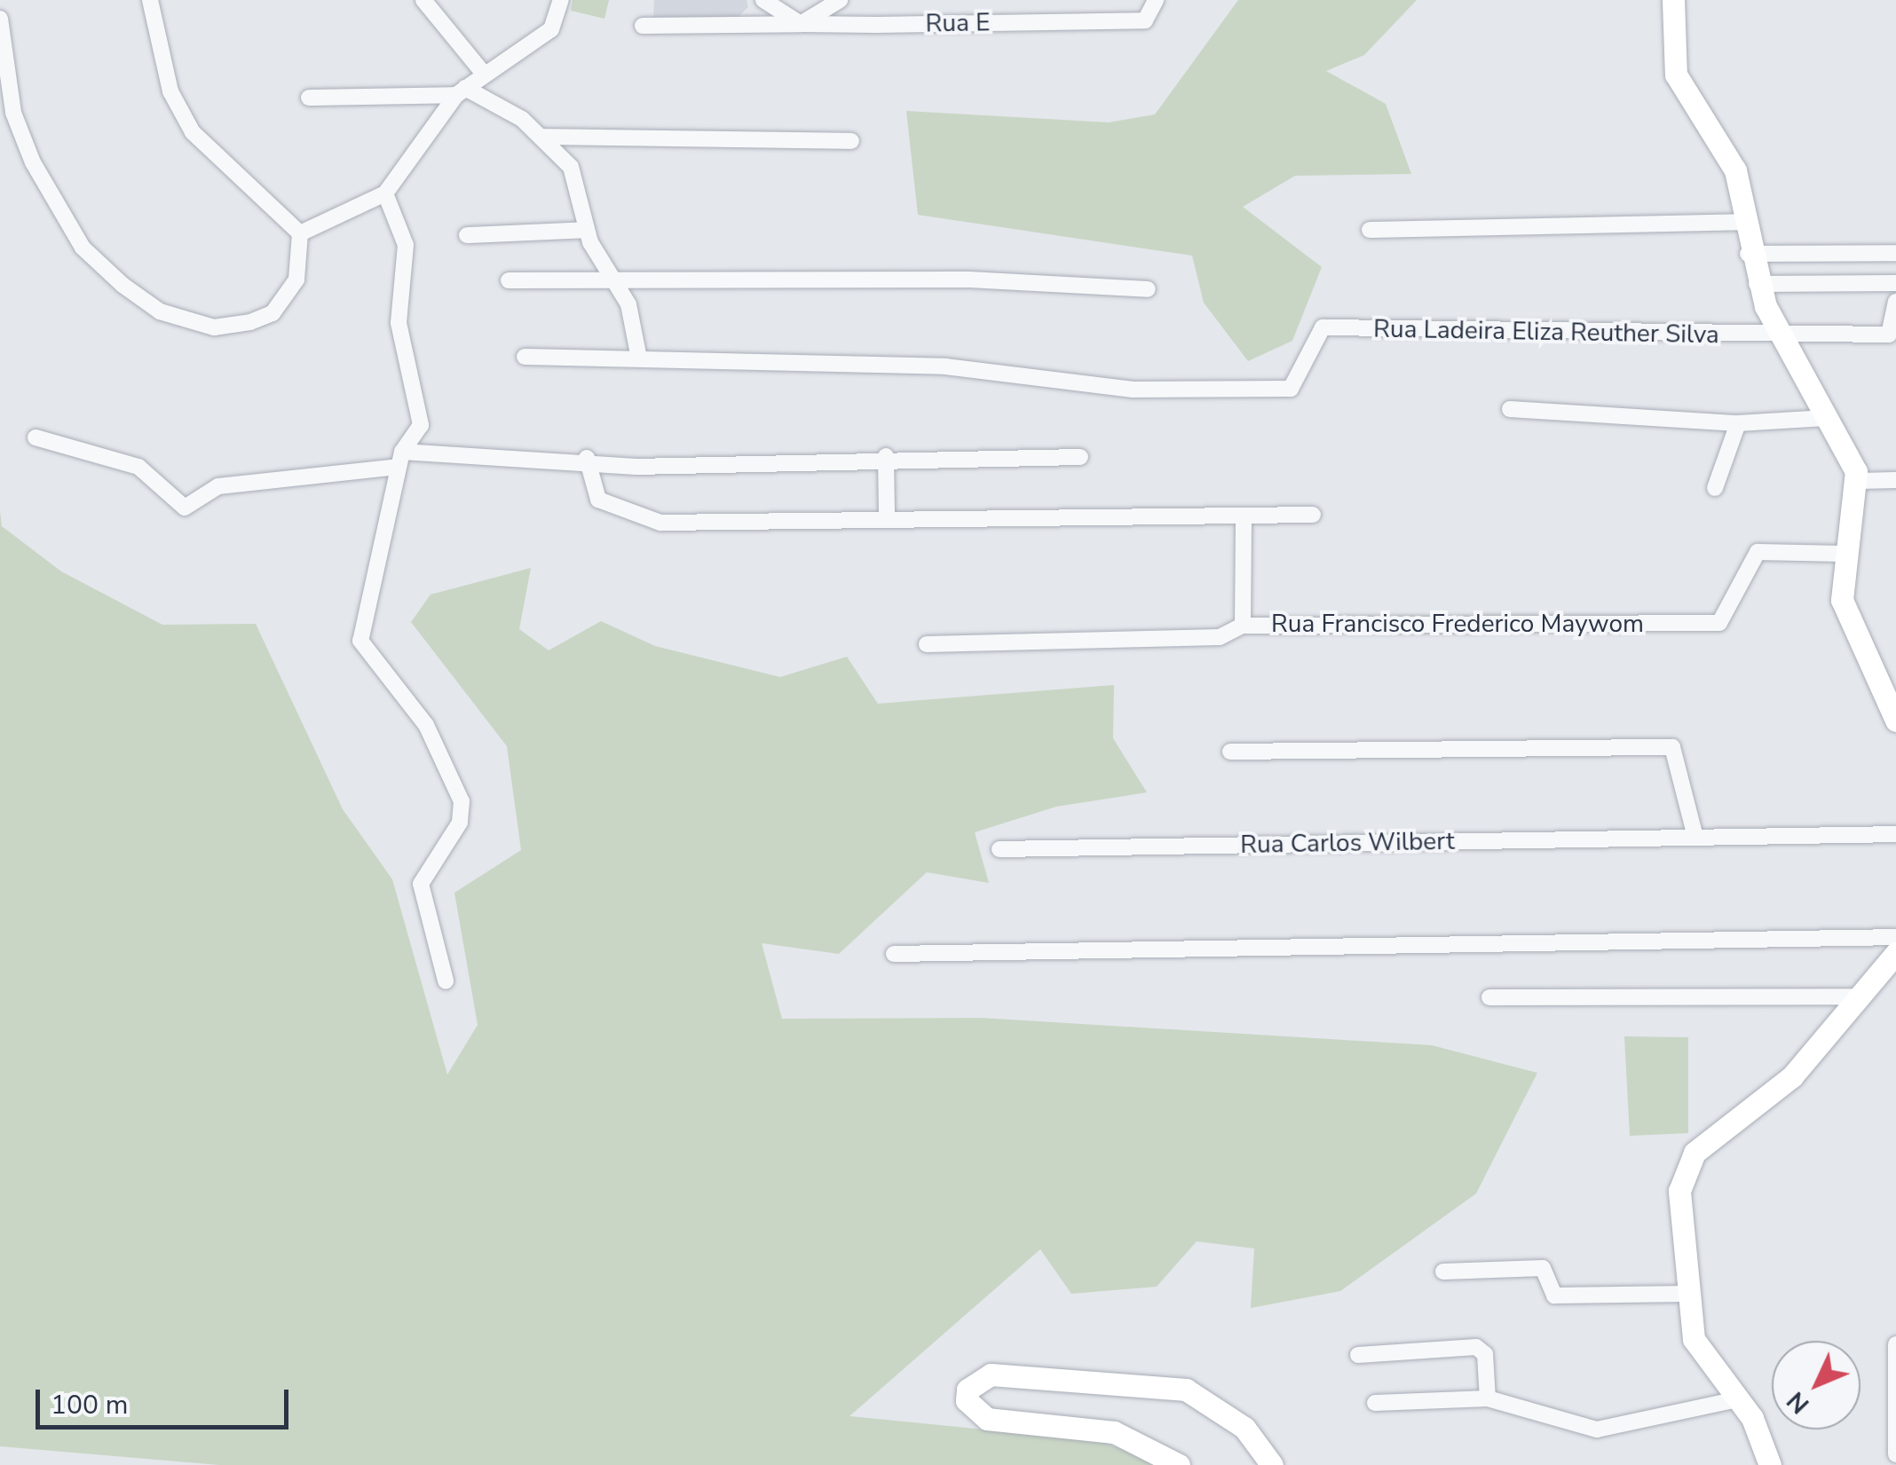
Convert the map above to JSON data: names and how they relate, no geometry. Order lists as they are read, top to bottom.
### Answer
{
  "streets": {
    "street": [
      "Rua E",
      "Rua Ladeira Eliza Reuther Silva",
      "Rua Francisco Frederico Maywom",
      "Rua Carlos Wilbert"
    ]
  },
  "scale_bar": "100 m",
  "north": "bottom left"
}
